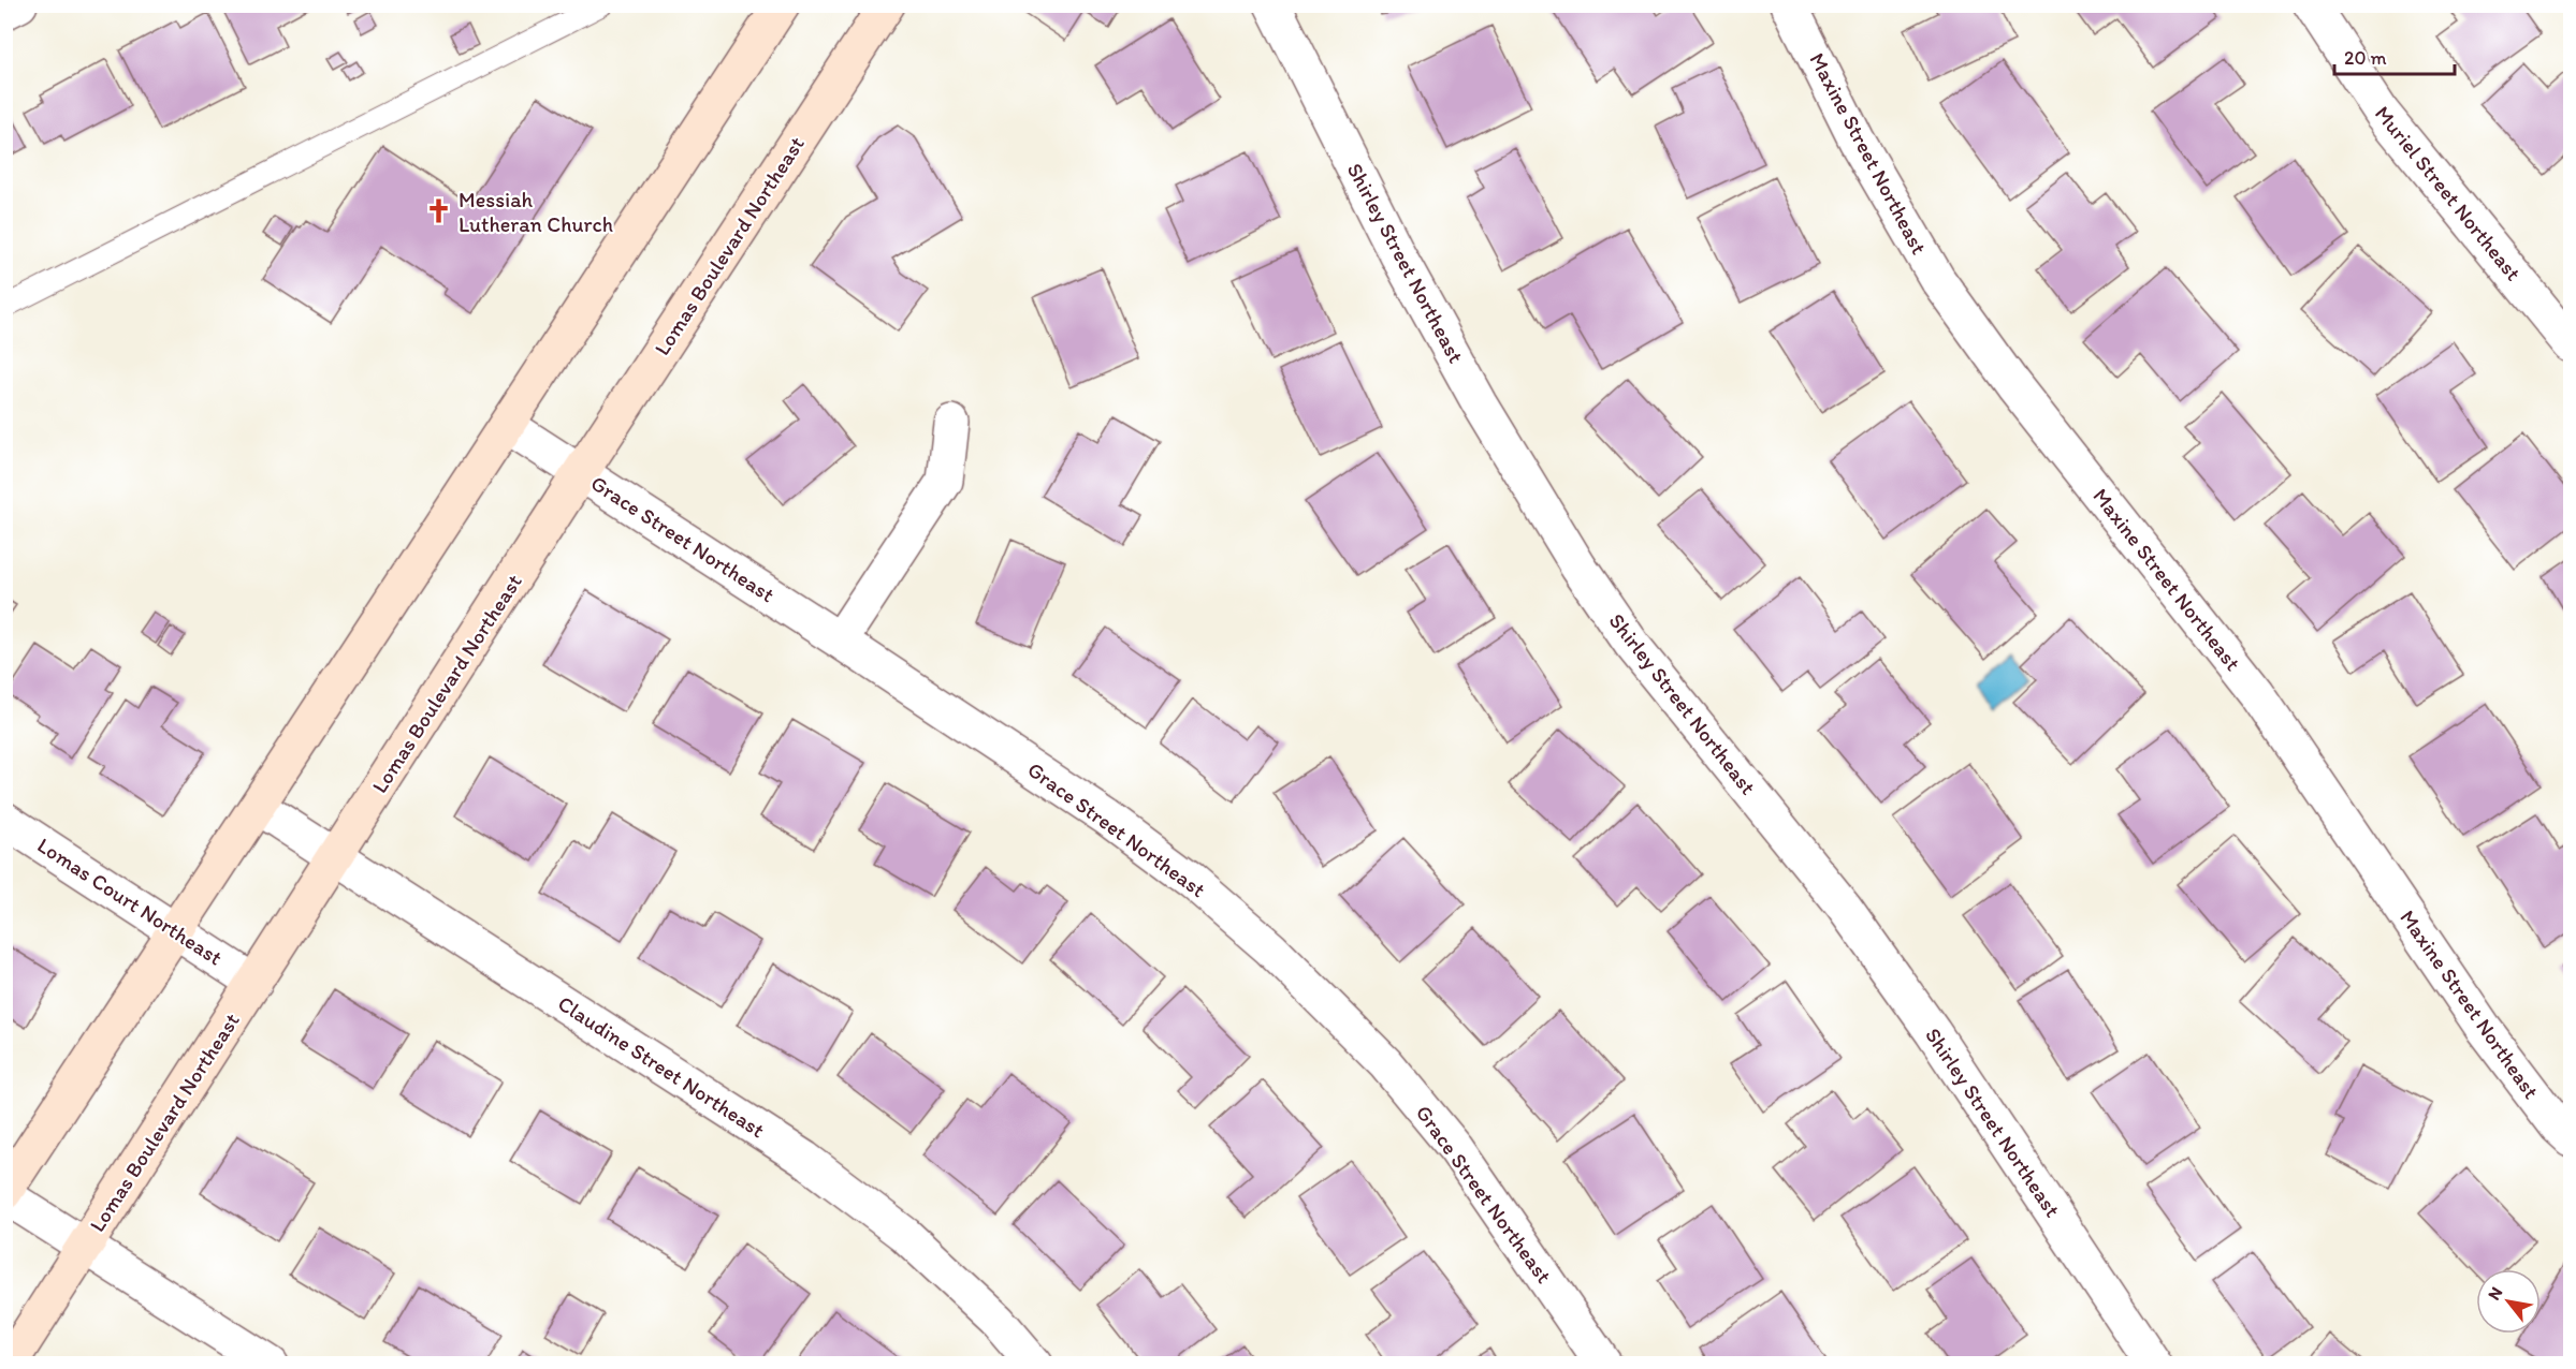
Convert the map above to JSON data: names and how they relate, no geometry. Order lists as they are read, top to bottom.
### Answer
{
  "streets": {
    "main road": ["Lomas Boulevard Northeast"],
    "street": [
      "Maxine Street Northeast",
      "Muriel Street Northeast",
      "Shirley Street Northeast",
      "Grace Street Northeast",
      "Lomas Court Northeast",
      "Claudine Street Northeast"
    ]
  },
  "crossings": [
    ["Lomas Boulevard Northeast", "Grace Street Northeast"],
    ["Lomas Boulevard Northeast", "Lomas Court Northeast"],
    ["Lomas Boulevard Northeast", "Claudine Street Northeast"]
  ],
  "places": {
    "church": ["Messiah Lutheran Church"]
  },
  "scale_bar": "20 m",
  "north": "top left"
}
